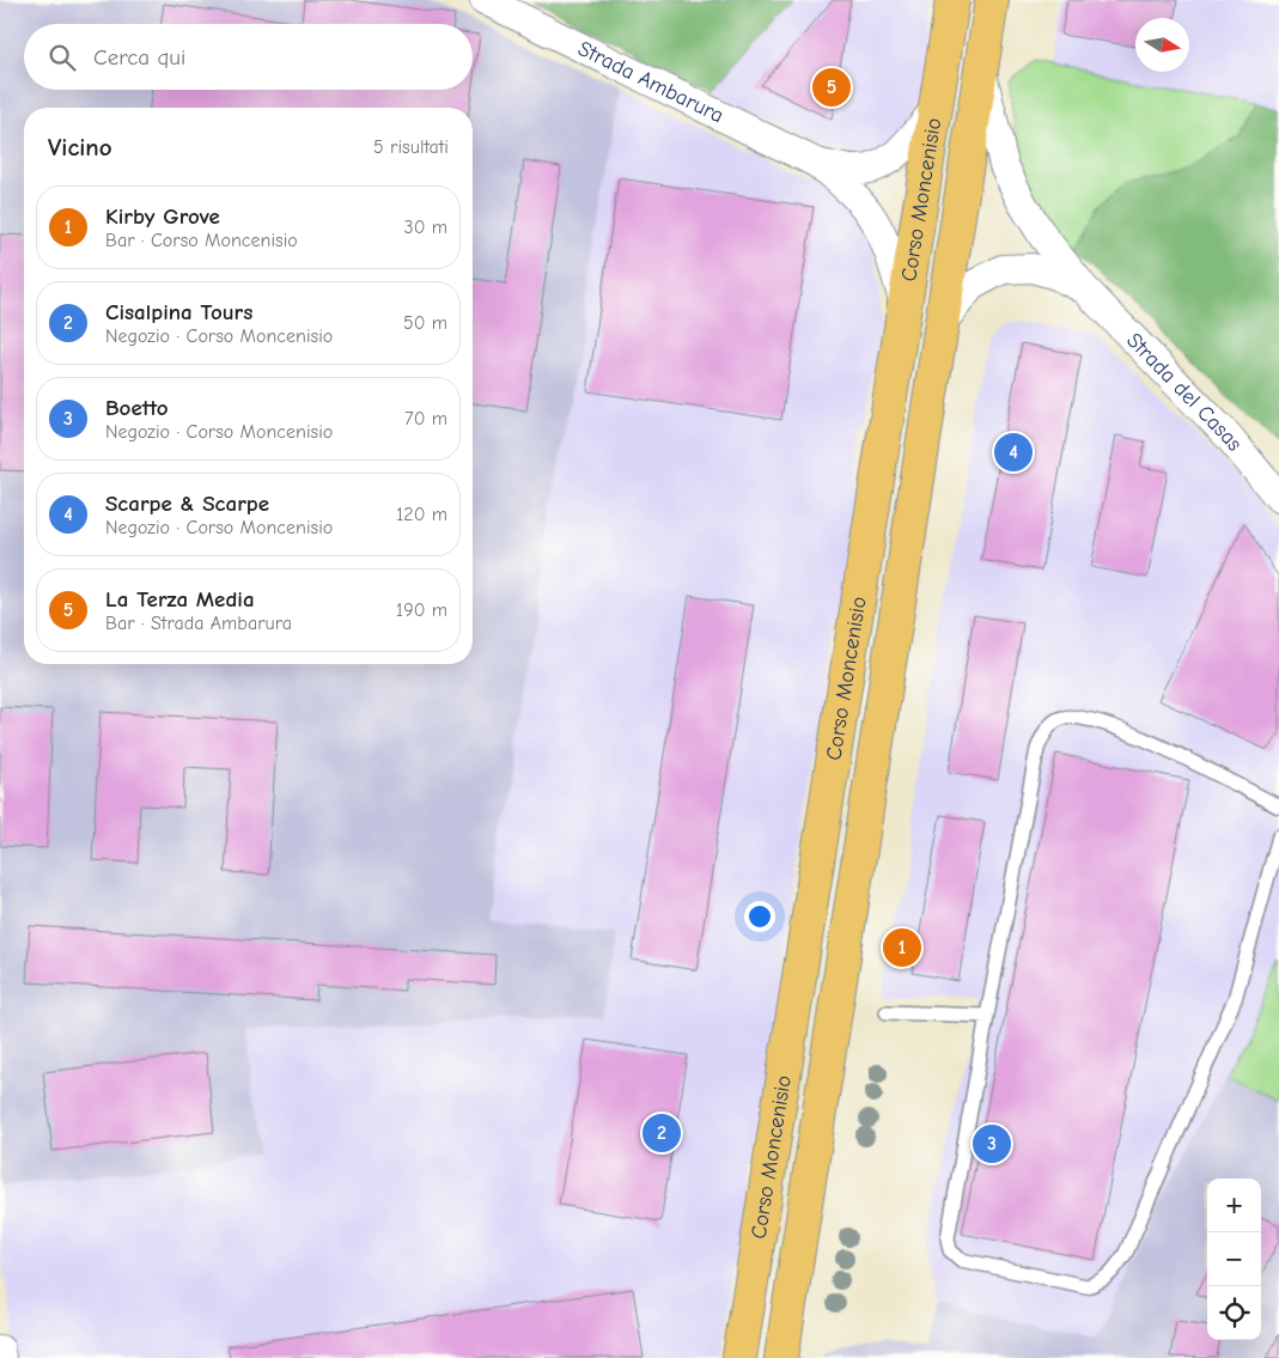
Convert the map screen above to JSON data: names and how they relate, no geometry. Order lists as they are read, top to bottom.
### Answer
{
  "streets": {
    "main road": ["Corso Moncenisio"],
    "street": ["Strada Ambarura", "Strada del Casas"]
  },
  "crossings": [
    ["Strada Ambarura", "Corso Moncenisio"],
    ["Corso Moncenisio", "Strada del Casas"]
  ],
  "north": "right",
  "page": {
    "search": "Cerca qui",
    "pins": [
      "5",
      "4",
      "1",
      "2",
      "3"
    ],
    "heading": ["Vicino", "5 risultati"],
    "list": [
      {
        "mark": "1",
        "name": "Kirby Grove",
        "note": "Bar · Corso Moncenisio",
        "value": "30 m"
      },
      {
        "mark": "2",
        "name": "Cisalpina Tours",
        "note": "Negozio · Corso Moncenisio",
        "value": "50 m"
      },
      {
        "mark": "3",
        "name": "Boetto",
        "note": "Negozio · Corso Moncenisio",
        "value": "70 m"
      },
      {
        "mark": "4",
        "name": "Scarpe & Scarpe",
        "note": "Negozio · Corso Moncenisio",
        "value": "120 m"
      },
      {
        "mark": "5",
        "name": "La Terza Media",
        "note": "Bar · Strada Ambarura",
        "value": "190 m"
      }
    ],
    "map_buttons": ["+", "−"]
  }
}
